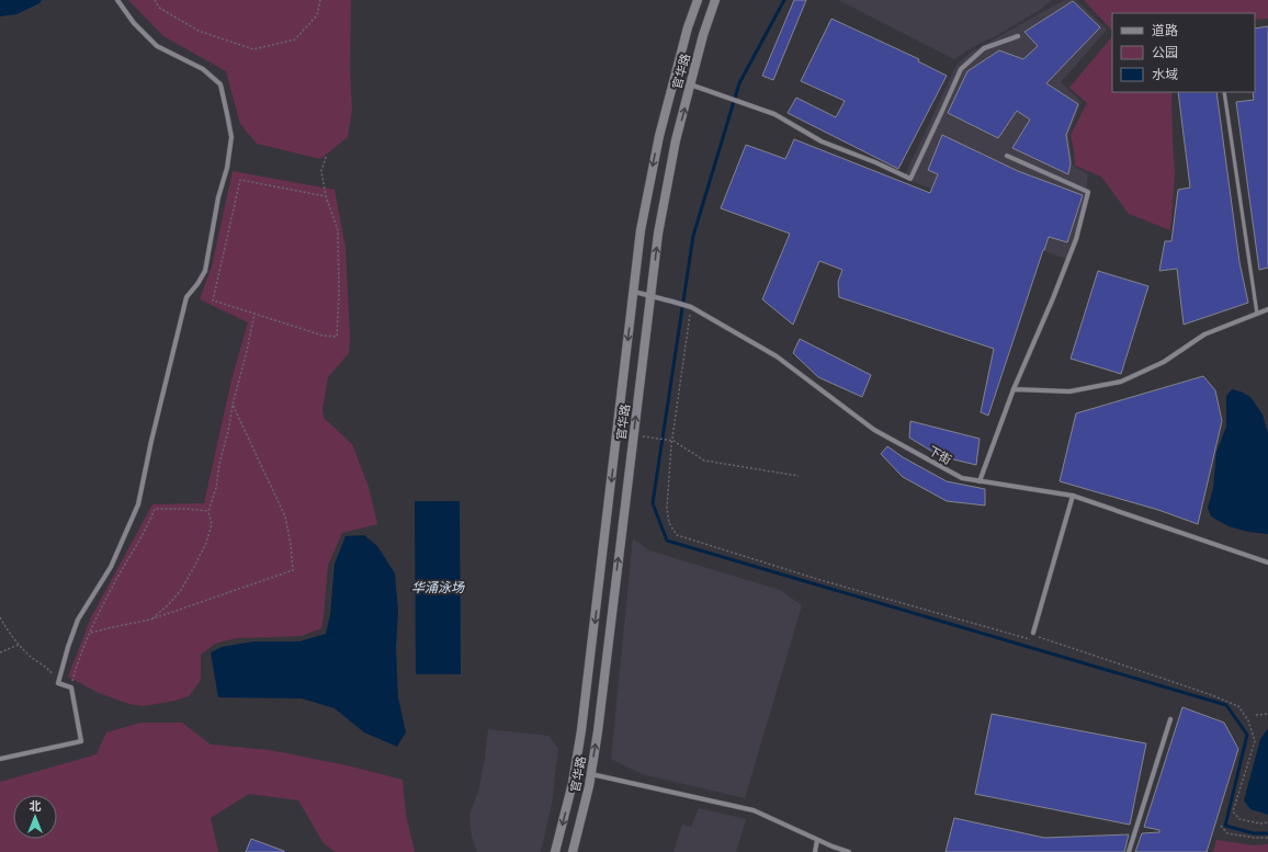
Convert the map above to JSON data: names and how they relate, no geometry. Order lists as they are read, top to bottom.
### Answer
{
  "streets": {
    "main road": ["官华路"],
    "street": ["下街"]
  },
  "crossings": [
    ["官华路", "下街"]
  ],
  "water": ["华涌泳场"],
  "legend": ["道路", "公园", "水域"],
  "north": "top"
}
